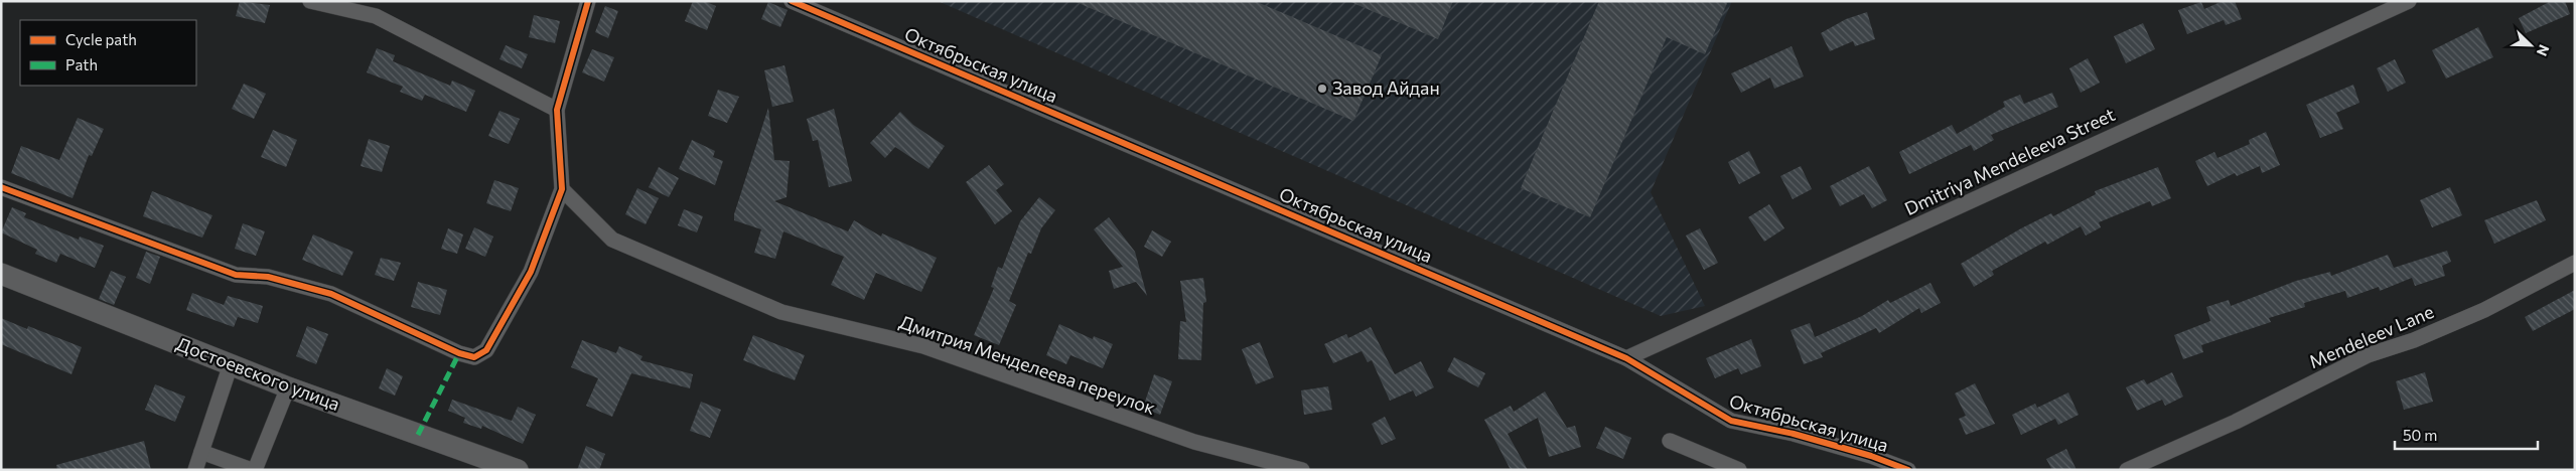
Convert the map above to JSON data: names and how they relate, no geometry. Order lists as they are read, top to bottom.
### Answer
{
  "streets": {
    "street": [
      "Октябрьская улица",
      "Dmitriya Mendeleeva Street",
      "Mendeleev Lane",
      "Дмитрия Менделеева переулок",
      "Достоевского улица"
    ]
  },
  "crossings": [
    ["Октябрьская улица", "Dmitriya Mendeleeva Street"]
  ],
  "places": ["Завод Айдан"],
  "legend": ["Cycle path", "Path"],
  "scale_bar": "50 m",
  "north": "bottom right"
}
